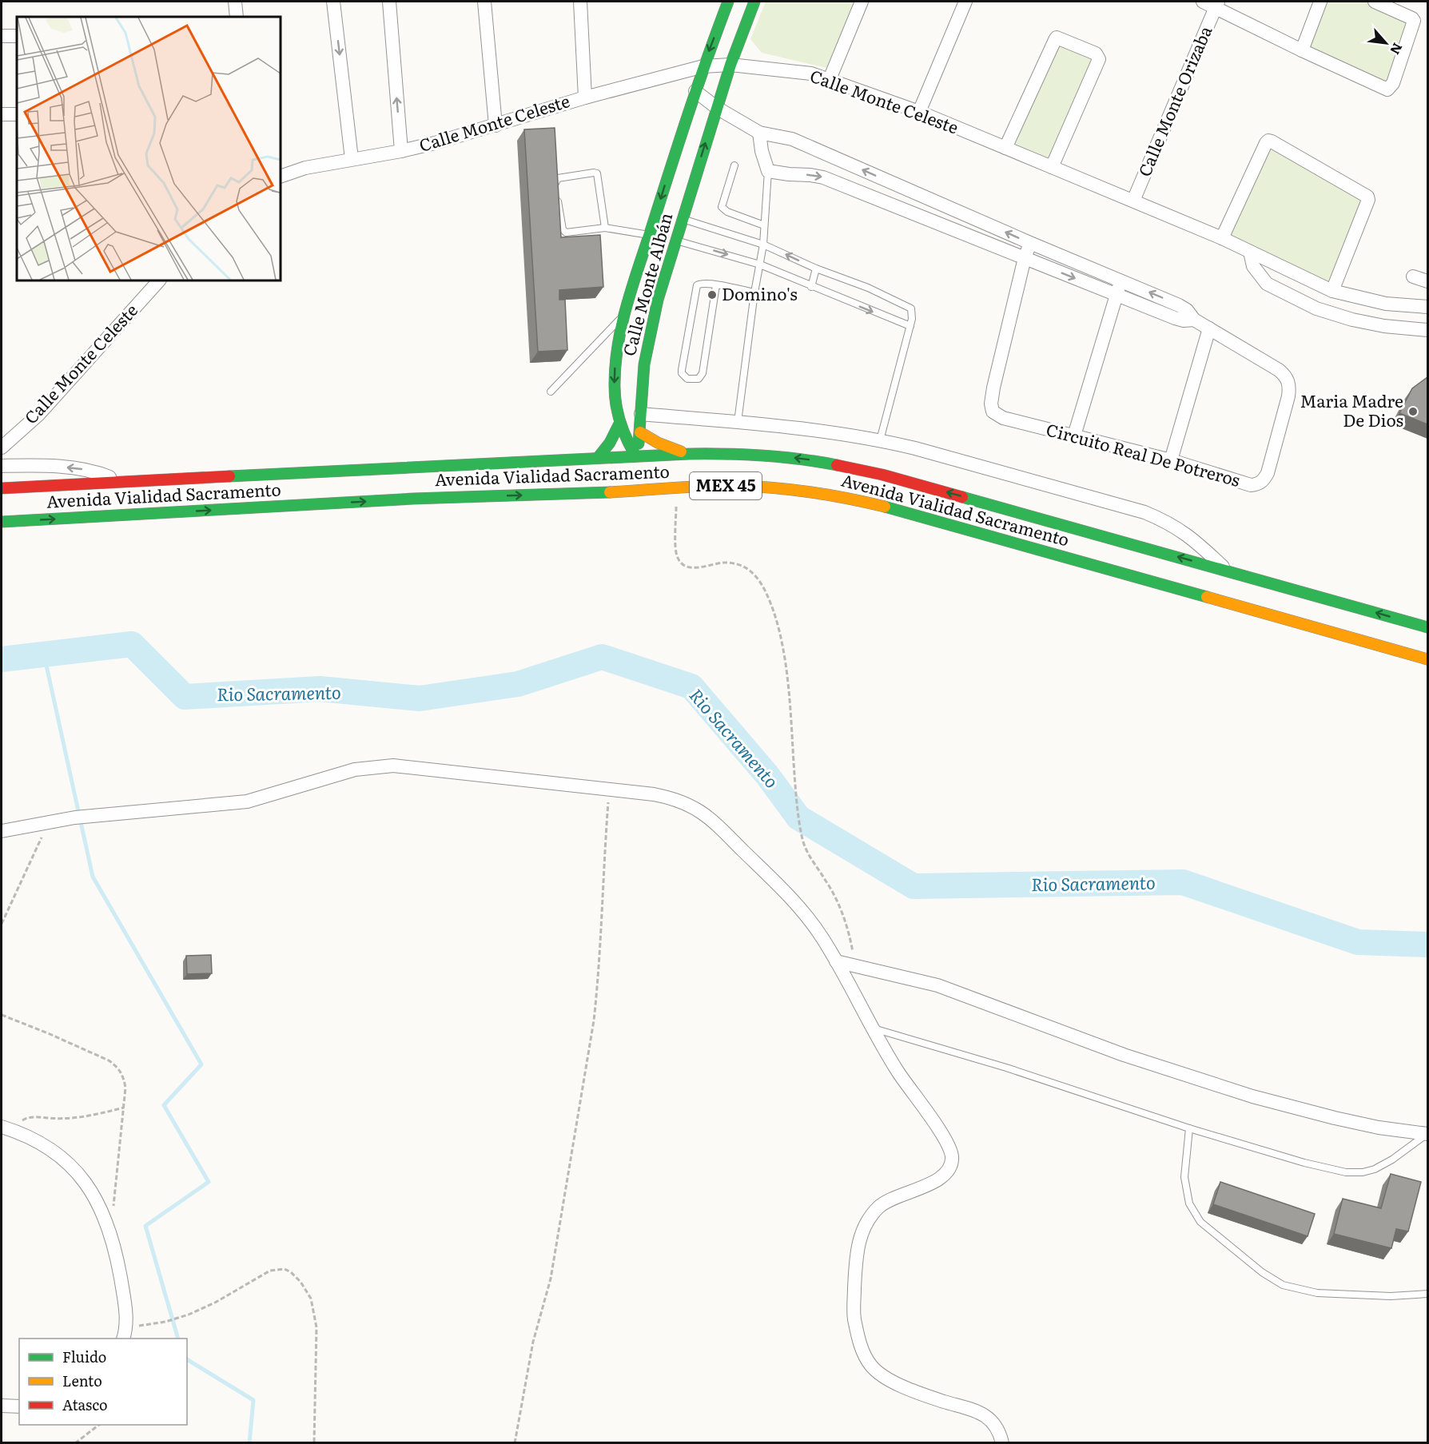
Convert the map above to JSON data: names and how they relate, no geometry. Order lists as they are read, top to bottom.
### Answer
{
  "streets": {
    "main road": ["Calle Monte Albán", "Avenida Vialidad Sacramento", "MEX 45"],
    "street": ["Calle Monte Orizaba", "Calle Monte Celeste", "Circuito Real De Potreros"]
  },
  "crossings": [
    ["Calle Monte Orizaba", "Calle Monte Celeste"],
    ["Calle Monte Celeste", "Calle Monte Albán"],
    ["Calle Monte Albán", "Circuito Real De Potreros"],
    ["Calle Monte Albán", "Avenida Vialidad Sacramento"]
  ],
  "water": ["Rio Sacramento"],
  "places": ["Domino's", "Maria Madre De Dios"],
  "legend": ["Fluido", "Lento", "Atasco"],
  "north": "bottom right"
}
